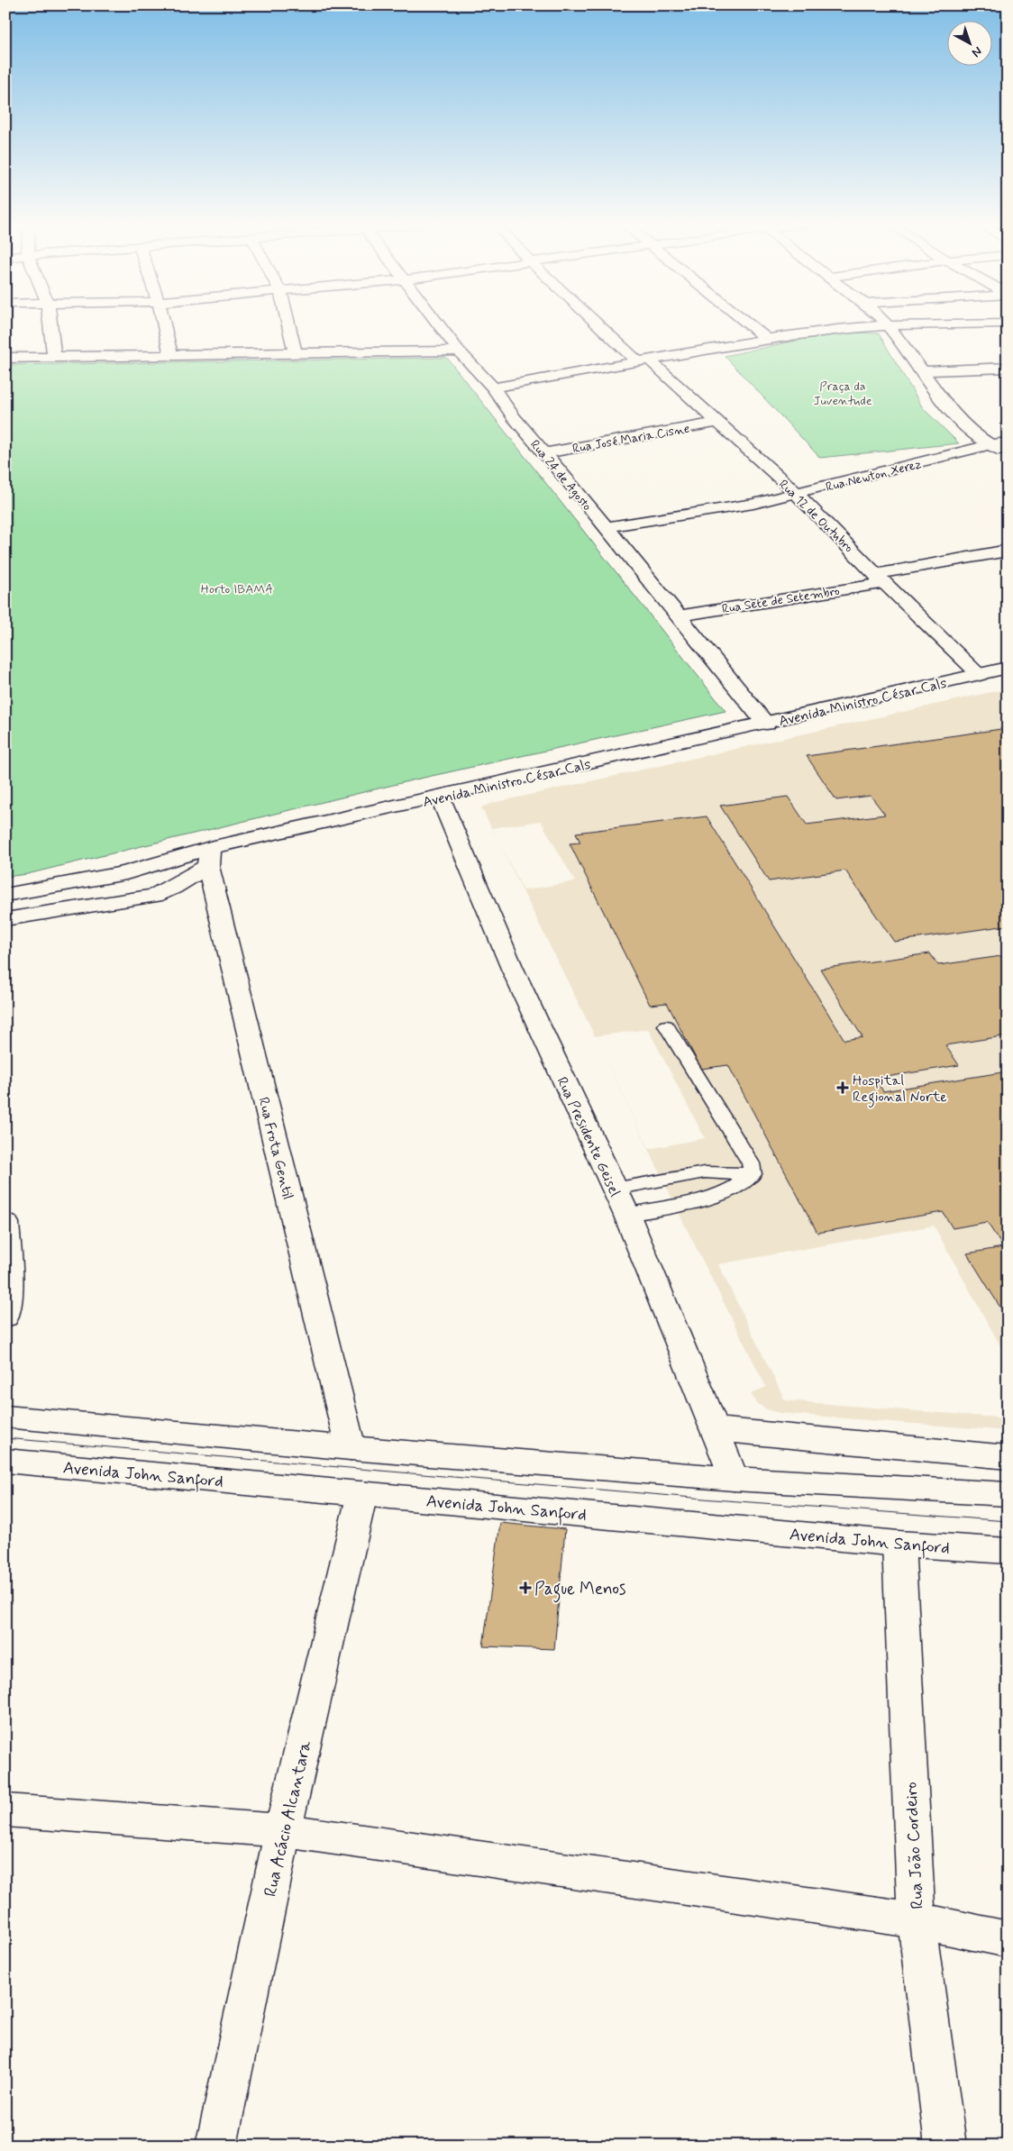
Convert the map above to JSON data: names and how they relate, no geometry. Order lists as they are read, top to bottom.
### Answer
{
  "streets": {
    "street": [
      "Rua José Maria Cisne",
      "Rua 24 de Agosto",
      "Rua Newton Xerez",
      "Rua 12 de Outubro",
      "Rua Sete de Setembro",
      "Avenida Ministro César Cals",
      "Rua Presidente Geisel",
      "Rua Frota Gentil",
      "Avenida John Sanford",
      "Rua Acácio Alcantara",
      "Rua João Cordeiro"
    ]
  },
  "crossings": [
    ["Rua José Maria Cisne", "Rua 24 de Agosto"],
    ["Rua José Maria Cisne", "Rua 12 de Outubro"],
    ["Rua 24 de Agosto", "Rua Newton Xerez"],
    ["Rua 24 de Agosto", "Rua Sete de Setembro"],
    ["Rua 24 de Agosto", "Avenida Ministro César Cals"],
    ["Rua Newton Xerez", "Rua 12 de Outubro"],
    ["Rua 12 de Outubro", "Rua Sete de Setembro"],
    ["Rua 12 de Outubro", "Avenida Ministro César Cals"],
    ["Avenida Ministro César Cals", "Rua Presidente Geisel"],
    ["Avenida Ministro César Cals", "Rua Frota Gentil"],
    ["Avenida John Sanford", "Rua Acácio Alcantara"],
    ["Avenida John Sanford", "Rua João Cordeiro"]
  ],
  "parks": ["Praça da Juventude", "Horto IBAMA"],
  "places": {
    "health": ["Hospital Regional Norte", "Pague Menos"]
  },
  "north": "bottom right"
}
